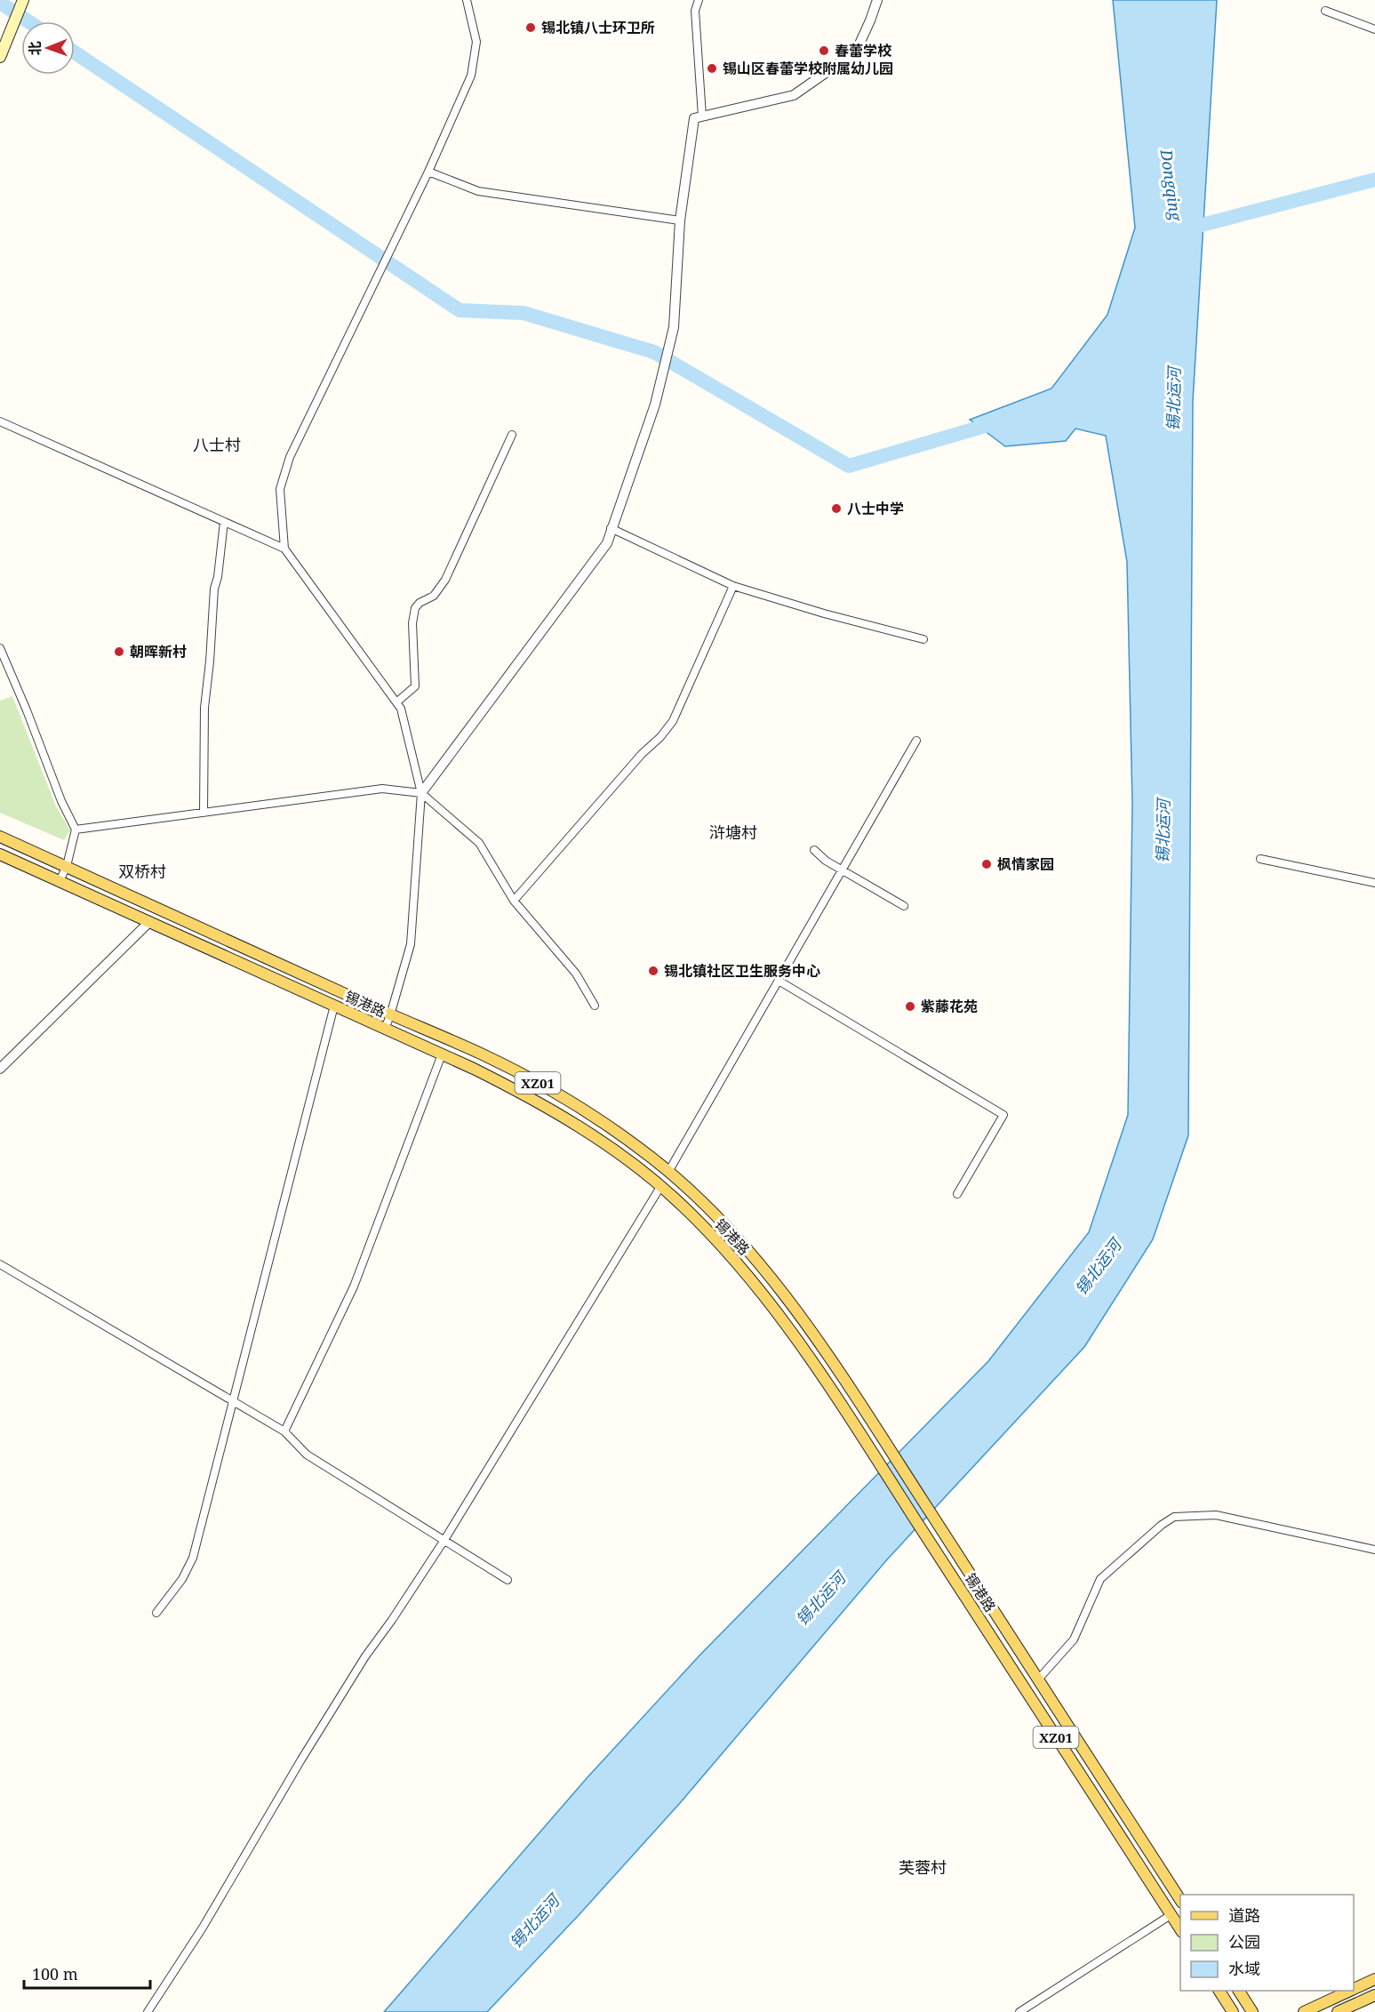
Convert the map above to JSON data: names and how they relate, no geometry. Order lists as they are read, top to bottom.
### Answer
{
  "streets": {
    "main road": ["锡港路", "XZ01"]
  },
  "districts": [
    "八士村",
    "浒塘村",
    "双桥村",
    "芙蓉村"
  ],
  "water": ["Dongqing", "锡北运河"],
  "places": [
    "锡北镇八士环卫所",
    "春蕾学校",
    "锡山区春蕾学校附属幼儿园",
    "八士中学",
    "朝晖新村",
    "枫情家园",
    "锡北镇社区卫生服务中心",
    "紫藤花苑"
  ],
  "legend": ["道路", "公园", "水域"],
  "scale_bar": "100 m",
  "north": "left"
}
